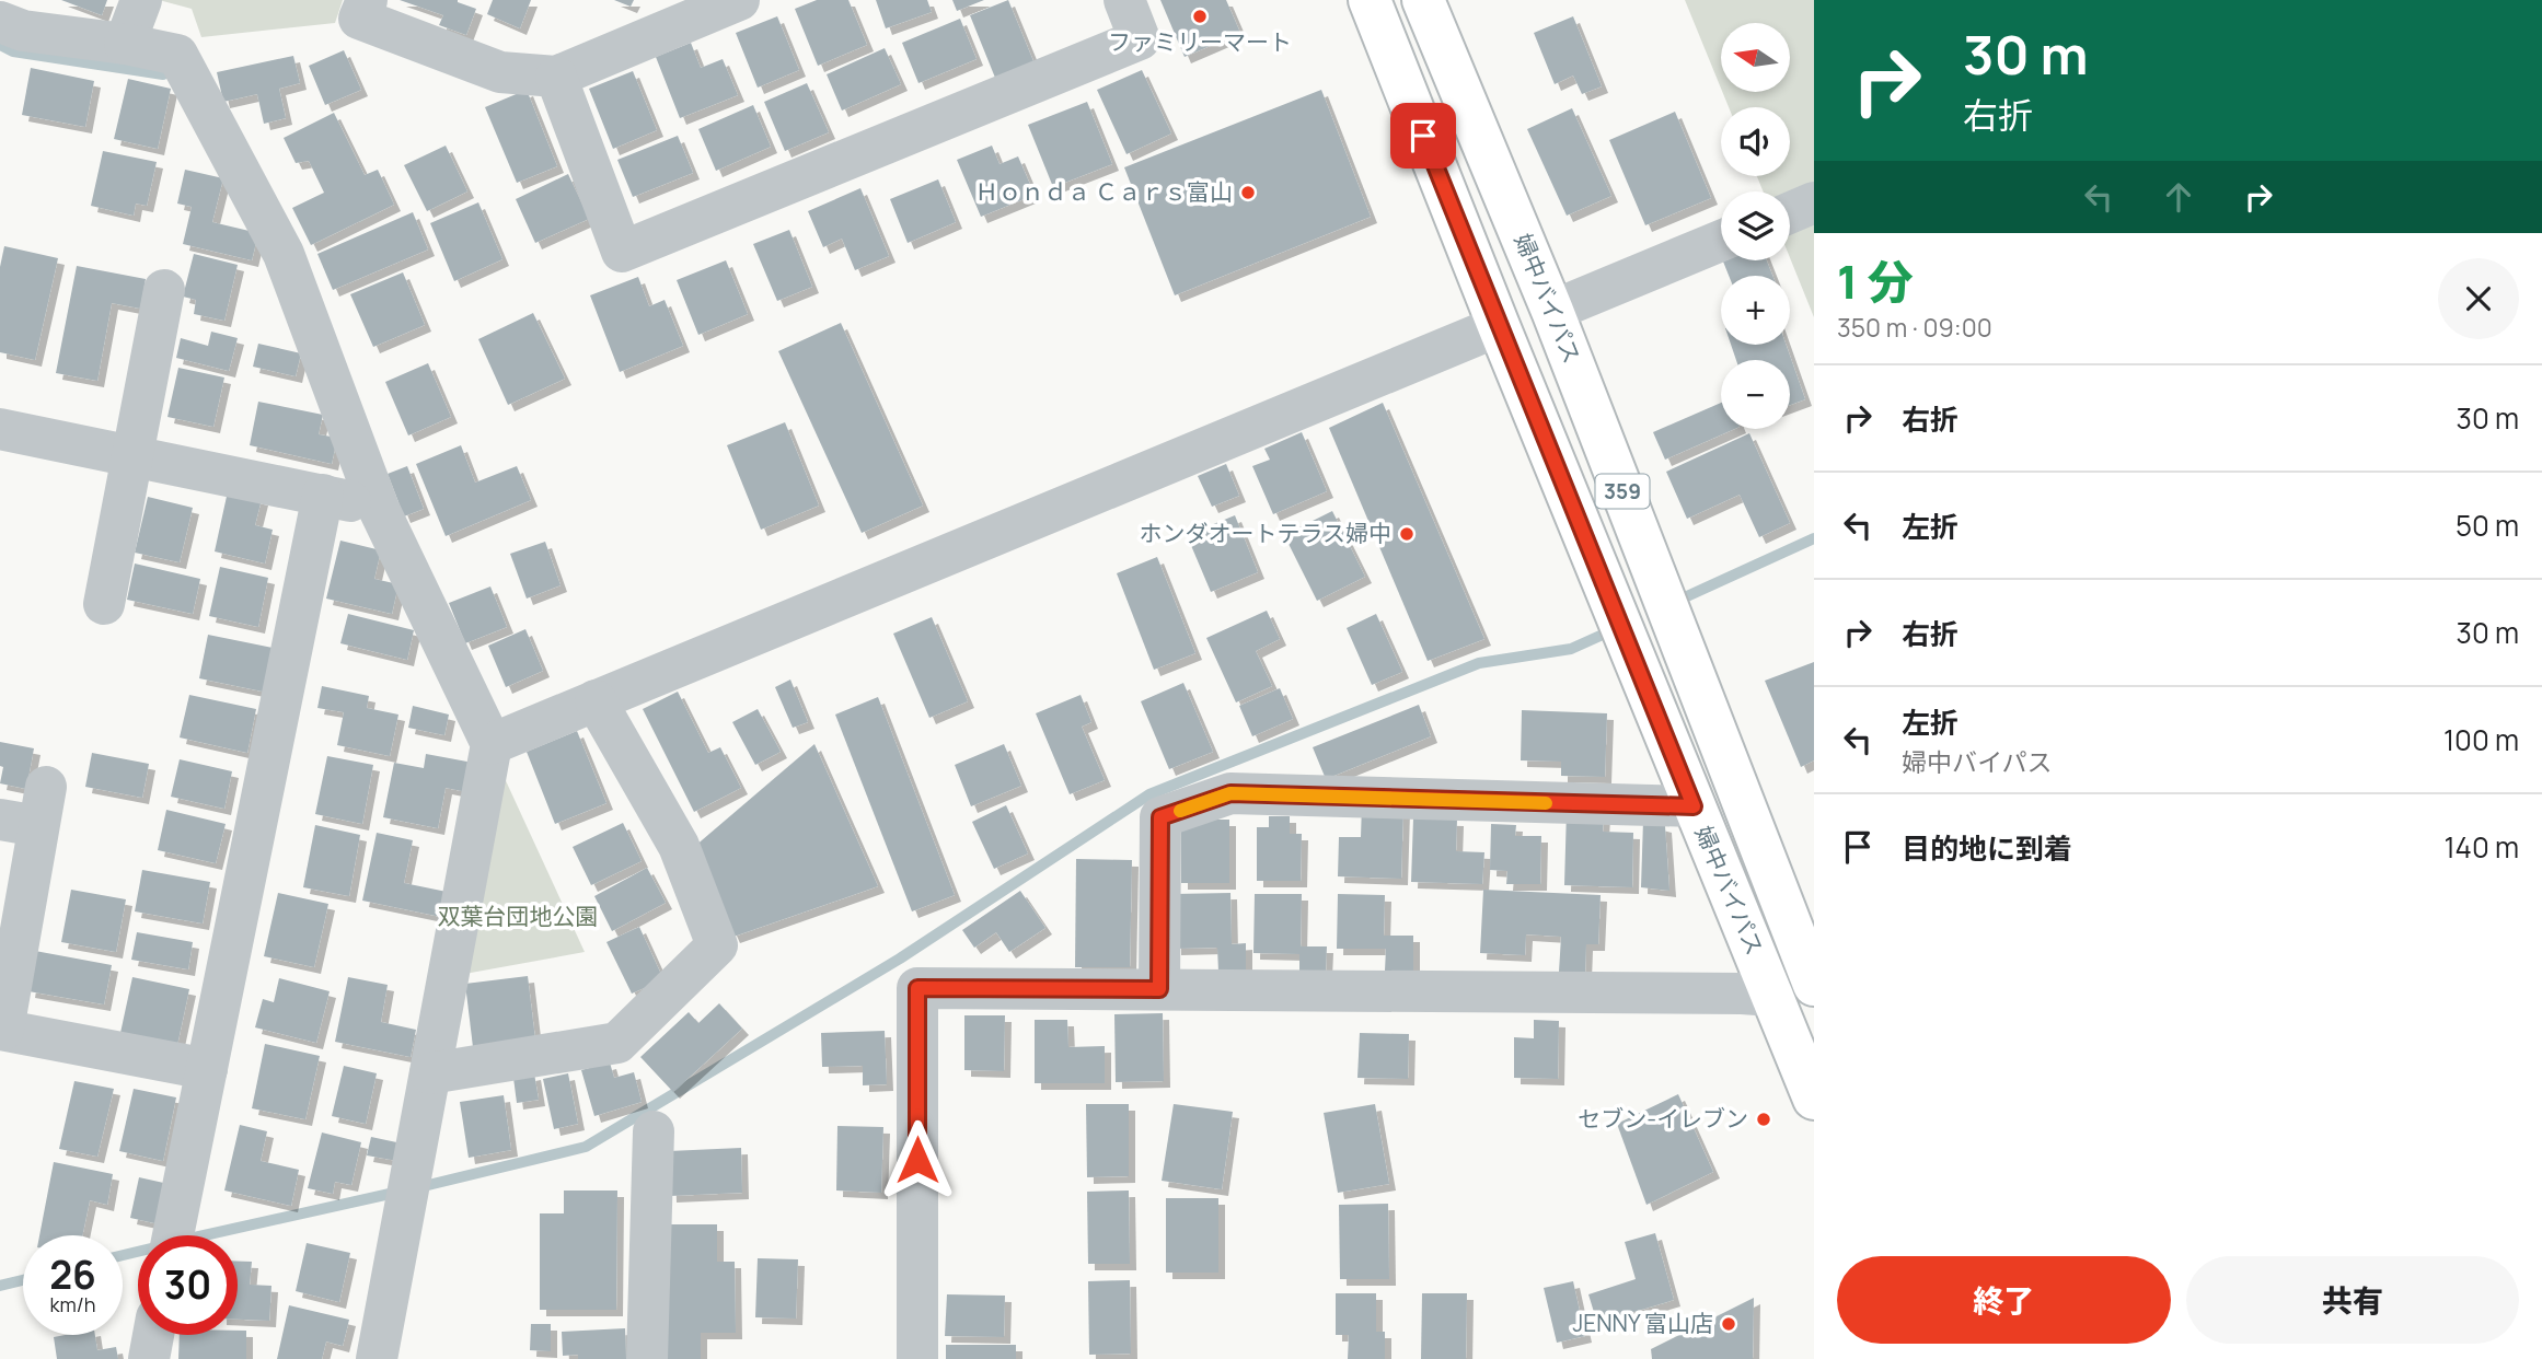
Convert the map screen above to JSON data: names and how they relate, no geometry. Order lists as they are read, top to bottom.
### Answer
{
  "streets": {
    "highway": ["婦中バイパス", "359"]
  },
  "parks": ["双葉台団地公園"],
  "places": [
    "ファミリーマート",
    "Ｈｏｎｄａ Ｃａｒｓ富山",
    "ホンダオートテラス婦中",
    "セブン-イレブン",
    "JENNY 富山店"
  ],
  "north": "left",
  "page": {
    "turn": ["30 m", "右折"],
    "map_buttons": ["+", "−"],
    "heading": ["1 分", "350 m · 09:00"],
    "list": [
      {
        "name": "右折",
        "value": "30 m"
      },
      {
        "name": "左折",
        "value": "50 m"
      },
      {
        "name": "右折",
        "value": "30 m"
      },
      {
        "name": "左折",
        "note": "婦中バイパス",
        "value": "100 m"
      },
      {
        "name": "目的地に到着",
        "value": "140 m"
      }
    ],
    "speed": "26 km/h",
    "limit": "30",
    "buttons": ["終了", "共有"]
  }
}
